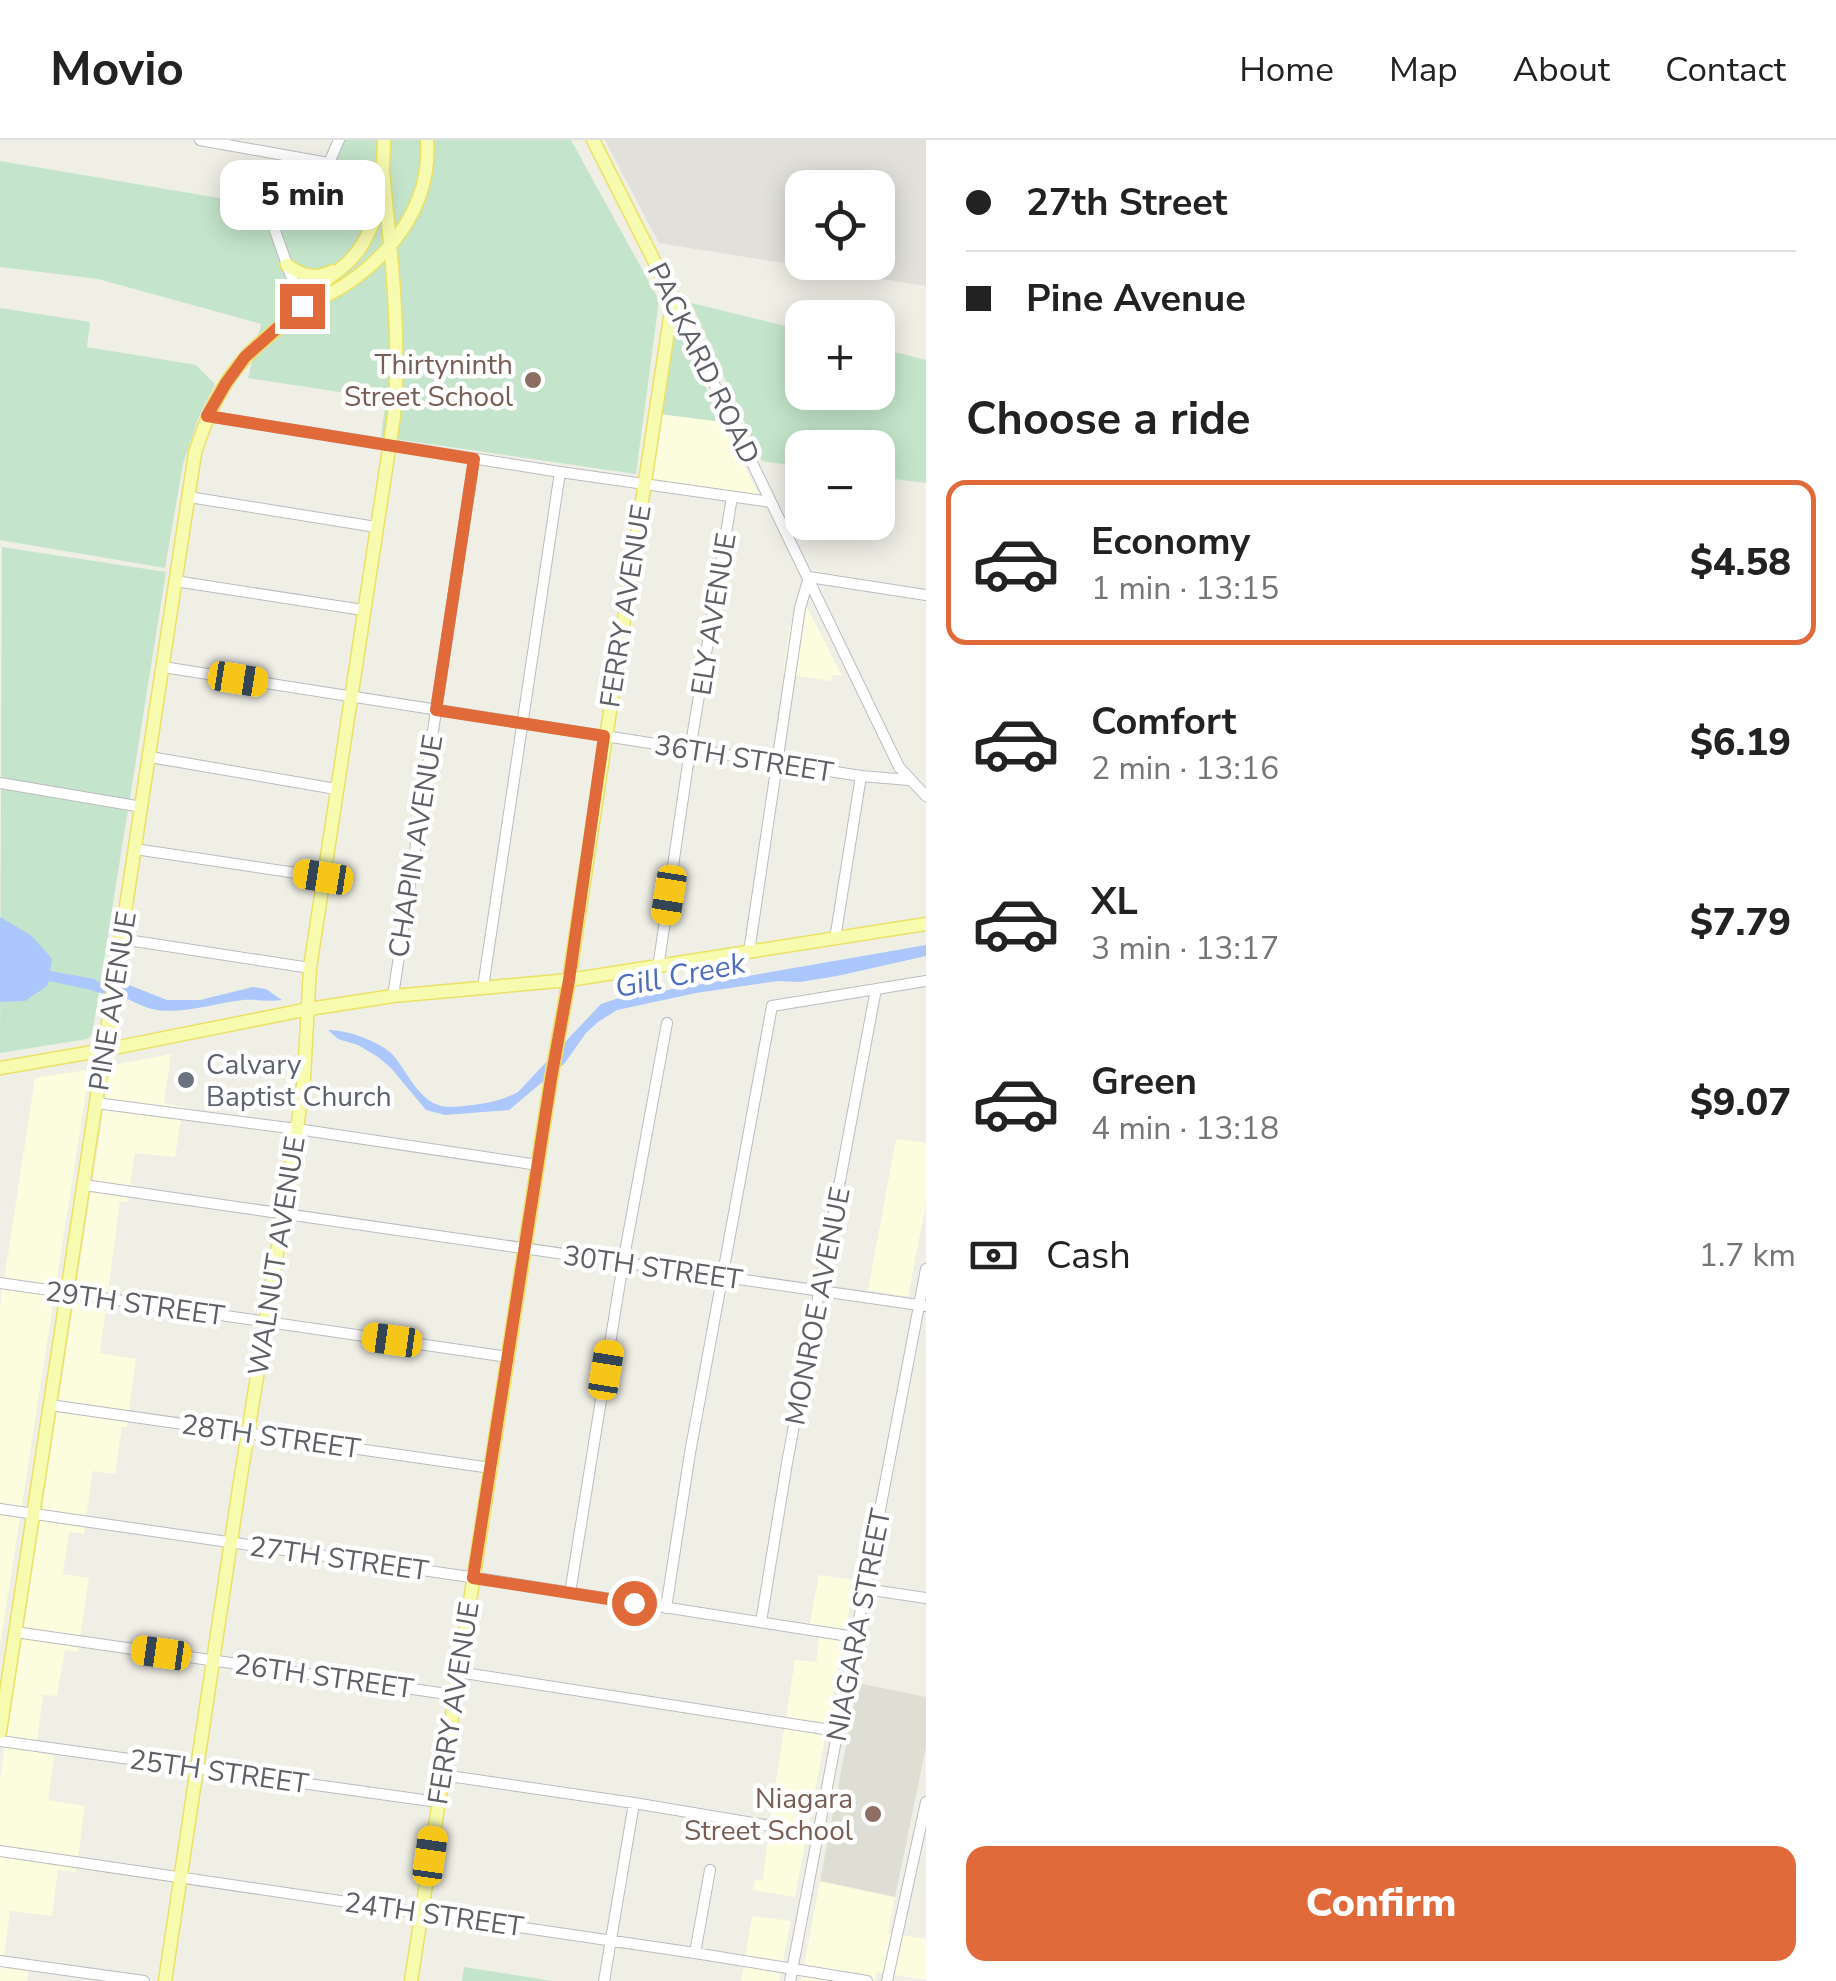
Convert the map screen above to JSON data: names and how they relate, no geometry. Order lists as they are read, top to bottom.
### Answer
{
  "streets": {
    "main road": [
      "PACKARD ROAD",
      "FERRY AVENUE",
      "PINE AVENUE",
      "WALNUT AVENUE"
    ],
    "street": [
      "ELY AVENUE",
      "36TH STREET",
      "CHAPIN AVENUE",
      "30TH STREET",
      "29TH STREET",
      "MONROE AVENUE",
      "28TH STREET",
      "27TH STREET",
      "NIAGARA STREET",
      "26TH STREET",
      "25TH STREET",
      "24TH STREET"
    ]
  },
  "crossings": [
    ["PACKARD ROAD", "FERRY AVENUE"],
    ["PACKARD ROAD", "36TH STREET"],
    ["FERRY AVENUE", "36TH STREET"],
    ["FERRY AVENUE", "30TH STREET"],
    ["FERRY AVENUE", "29TH STREET"],
    ["FERRY AVENUE", "28TH STREET"],
    ["FERRY AVENUE", "27TH STREET"],
    ["FERRY AVENUE", "26TH STREET"],
    ["FERRY AVENUE", "25TH STREET"],
    ["FERRY AVENUE", "24TH STREET"],
    ["ELY AVENUE", "36TH STREET"],
    ["36TH STREET", "CHAPIN AVENUE"],
    ["36TH STREET", "PINE AVENUE"],
    ["36TH STREET", "WALNUT AVENUE"],
    ["PINE AVENUE", "30TH STREET"],
    ["PINE AVENUE", "29TH STREET"],
    ["PINE AVENUE", "28TH STREET"],
    ["PINE AVENUE", "27TH STREET"],
    ["PINE AVENUE", "26TH STREET"],
    ["WALNUT AVENUE", "30TH STREET"],
    ["WALNUT AVENUE", "29TH STREET"],
    ["WALNUT AVENUE", "28TH STREET"],
    ["WALNUT AVENUE", "27TH STREET"],
    ["WALNUT AVENUE", "26TH STREET"],
    ["WALNUT AVENUE", "25TH STREET"],
    ["WALNUT AVENUE", "24TH STREET"],
    ["30TH STREET", "MONROE AVENUE"],
    ["30TH STREET", "NIAGARA STREET"],
    ["MONROE AVENUE", "27TH STREET"],
    ["27TH STREET", "NIAGARA STREET"],
    ["NIAGARA STREET", "24TH STREET"]
  ],
  "water": ["Gill Creek"],
  "places": ["Thirtyninth Street School", "Calvary Baptist Church", "Niagara Street School"],
  "page": {
    "header": "Movio",
    "nav": [
      "Home",
      "Map",
      "About",
      "Contact"
    ],
    "banner": ["27th Street", "Pine Avenue"],
    "bubble": "5 min",
    "map_buttons": ["+", "−"],
    "heading": "Choose a ride",
    "list": [
      {
        "name": "Economy",
        "note": "1 min · 13:15",
        "value": "$4.58"
      },
      {
        "name": "Comfort",
        "note": "2 min · 13:16",
        "value": "$6.19"
      },
      {
        "name": "XL",
        "note": "3 min · 13:17",
        "value": "$7.79"
      },
      {
        "name": "Green",
        "note": "4 min · 13:18",
        "value": "$9.07"
      }
    ],
    "pay": ["Cash", "1.7 km"],
    "buttons": "Confirm"
  }
}
